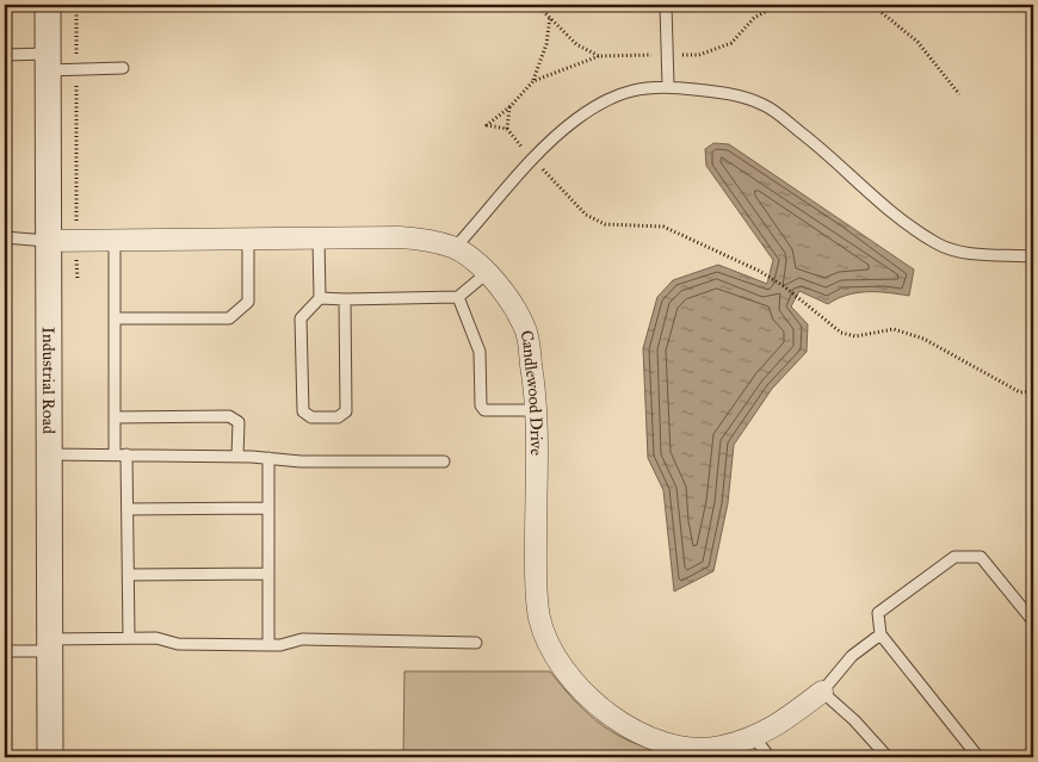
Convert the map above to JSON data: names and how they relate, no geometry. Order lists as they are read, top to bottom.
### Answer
{
  "streets": {
    "street": ["Industrial Road", "Candlewood Drive"]
  },
  "crossings": [
    ["Industrial Road", "Candlewood Drive"]
  ]
}
